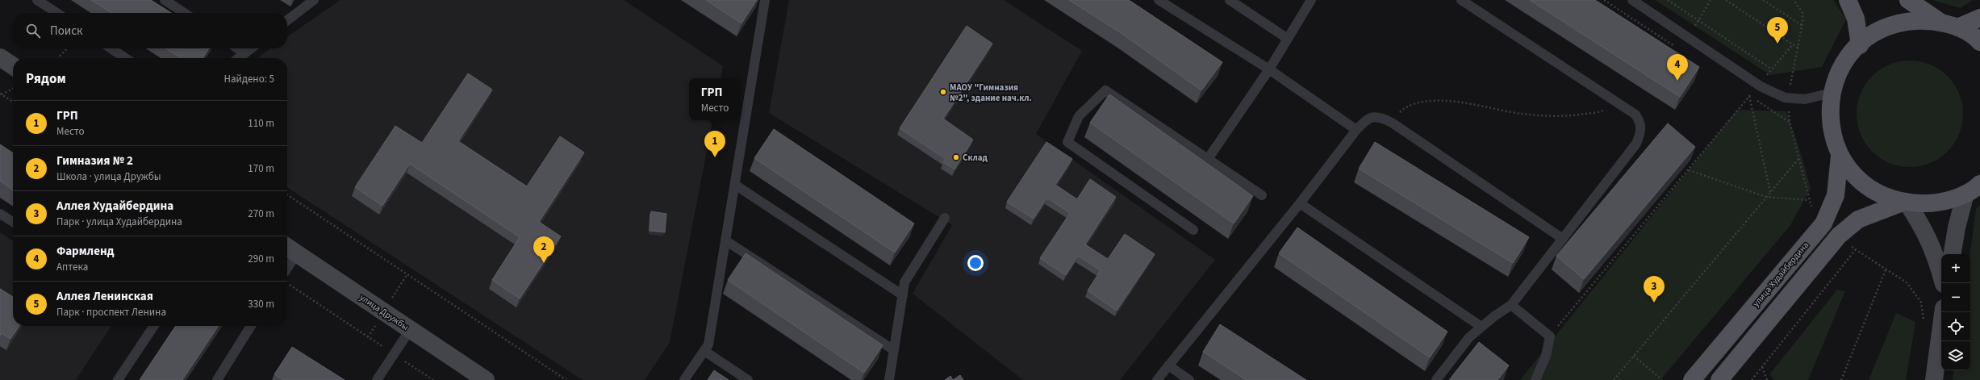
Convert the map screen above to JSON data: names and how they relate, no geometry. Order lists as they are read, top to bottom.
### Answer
{
  "streets": {
    "main road": ["улица Худайбердина", "улица Дружбы"]
  },
  "places": ["МАОУ \"Гимназия №2\", здание нач.кл.", "Склад"],
  "page": {
    "search": "Поиск",
    "pins": [
      "5",
      "4",
      "1",
      "2",
      "3"
    ],
    "heading": ["Рядом", "Найдено: 5"],
    "popup": ["ГРП", "Место"],
    "list": [
      {
        "mark": "1",
        "name": "ГРП",
        "note": "Место",
        "value": "110 m"
      },
      {
        "mark": "2",
        "name": "Гимназия № 2",
        "note": "Школа · улица Дружбы",
        "value": "170 m"
      },
      {
        "mark": "3",
        "name": "Аллея Худайбердина",
        "note": "Парк · улица Худайбердина",
        "value": "270 m"
      },
      {
        "mark": "4",
        "name": "Фармленд",
        "note": "Аптека",
        "value": "290 m"
      },
      {
        "mark": "5",
        "name": "Аллея Ленинская",
        "note": "Парк · проспект Ленина",
        "value": "330 m"
      }
    ],
    "map_buttons": ["+", "−"]
  }
}
